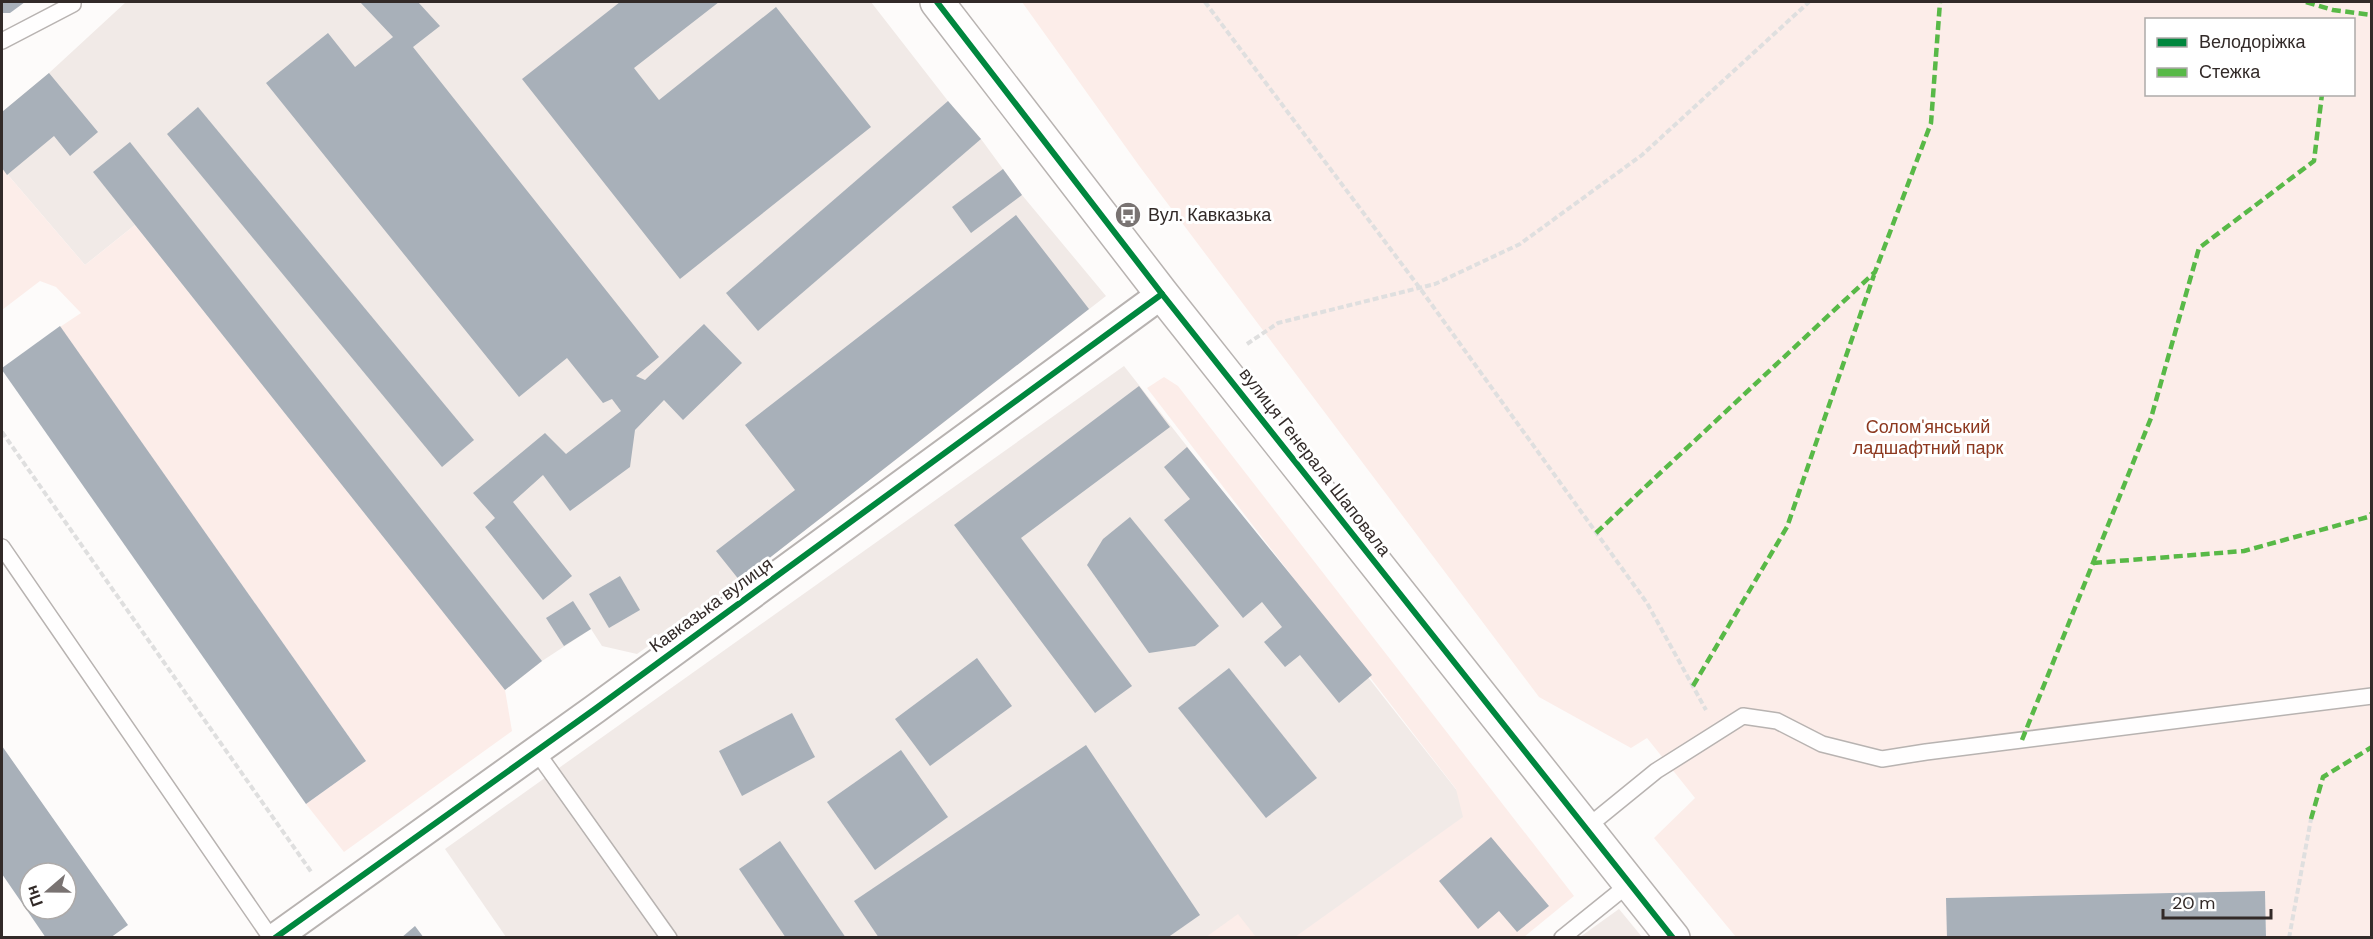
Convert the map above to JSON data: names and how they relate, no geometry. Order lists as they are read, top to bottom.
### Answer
{
  "streets": {
    "street": ["вулиця Генерала Шаповала", "Кавказька вулиця"]
  },
  "crossings": [
    ["вулиця Генерала Шаповала", "Кавказька вулиця"]
  ],
  "parks": ["Солом'янський ладшафтний парк"],
  "places": {
    "bus stop": ["Вул. Кавказька"]
  },
  "legend": ["Велодоріжка", "Стежка"],
  "scale_bar": "20 m",
  "north": "left"
}
